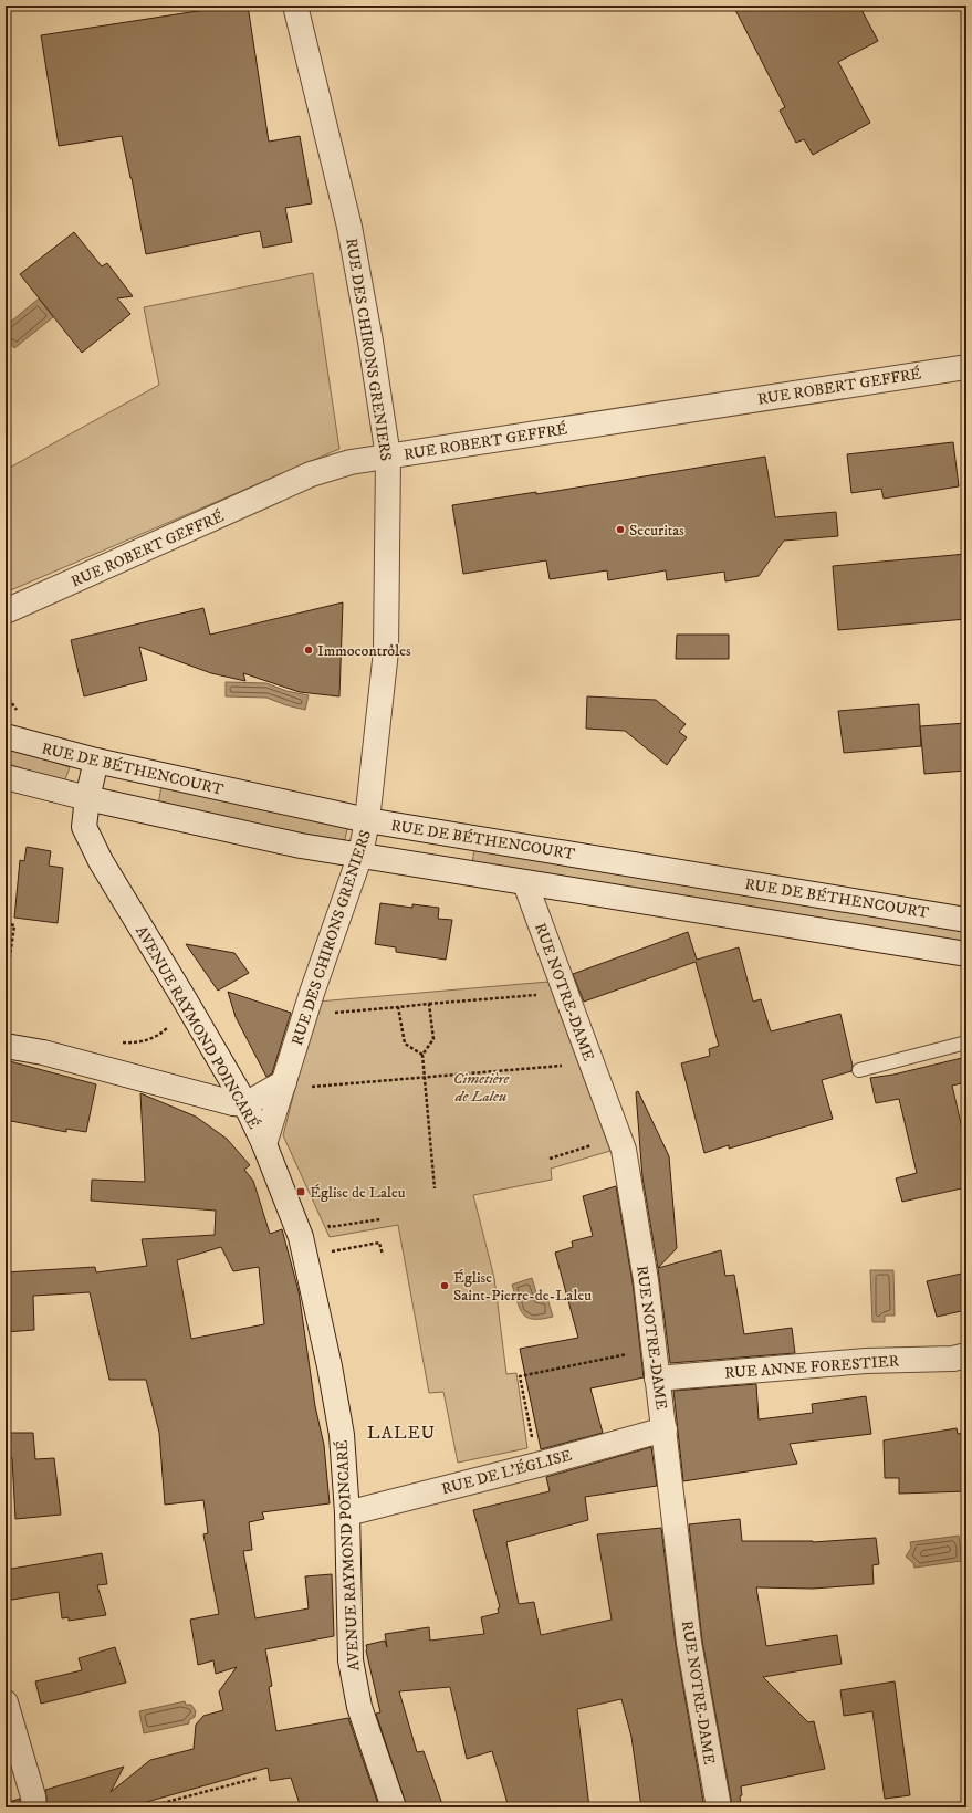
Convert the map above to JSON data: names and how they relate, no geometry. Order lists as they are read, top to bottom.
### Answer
{
  "streets": {
    "street": [
      "RUE DES CHIRONS GRENIERS",
      "RUE ROBERT GEFFRÉ",
      "RUE DE BÉTHENCOURT",
      "RUE NOTRE-DAME",
      "AVENUE RAYMOND POINCARÉ",
      "RUE ANNE FORESTIER",
      "RUE DE L'ÉGLISE"
    ]
  },
  "crossings": [
    ["RUE DES CHIRONS GRENIERS", "RUE ROBERT GEFFRÉ"],
    ["RUE DES CHIRONS GRENIERS", "RUE DE BÉTHENCOURT"],
    ["RUE DES CHIRONS GRENIERS", "AVENUE RAYMOND POINCARÉ"],
    ["RUE DE BÉTHENCOURT", "AVENUE RAYMOND POINCARÉ"],
    ["RUE NOTRE-DAME", "RUE ANNE FORESTIER"],
    ["RUE NOTRE-DAME", "RUE DE L'ÉGLISE"],
    ["AVENUE RAYMOND POINCARÉ", "RUE DE L'ÉGLISE"]
  ],
  "districts": ["LALEU"],
  "parks": ["Cimetière de Laleu"],
  "places": {
    "other": ["Securitas", "Immocontrôles", "Église Saint-Pierre-de-Laleu"],
    "transit": ["Église de Laleu"]
  }
}
